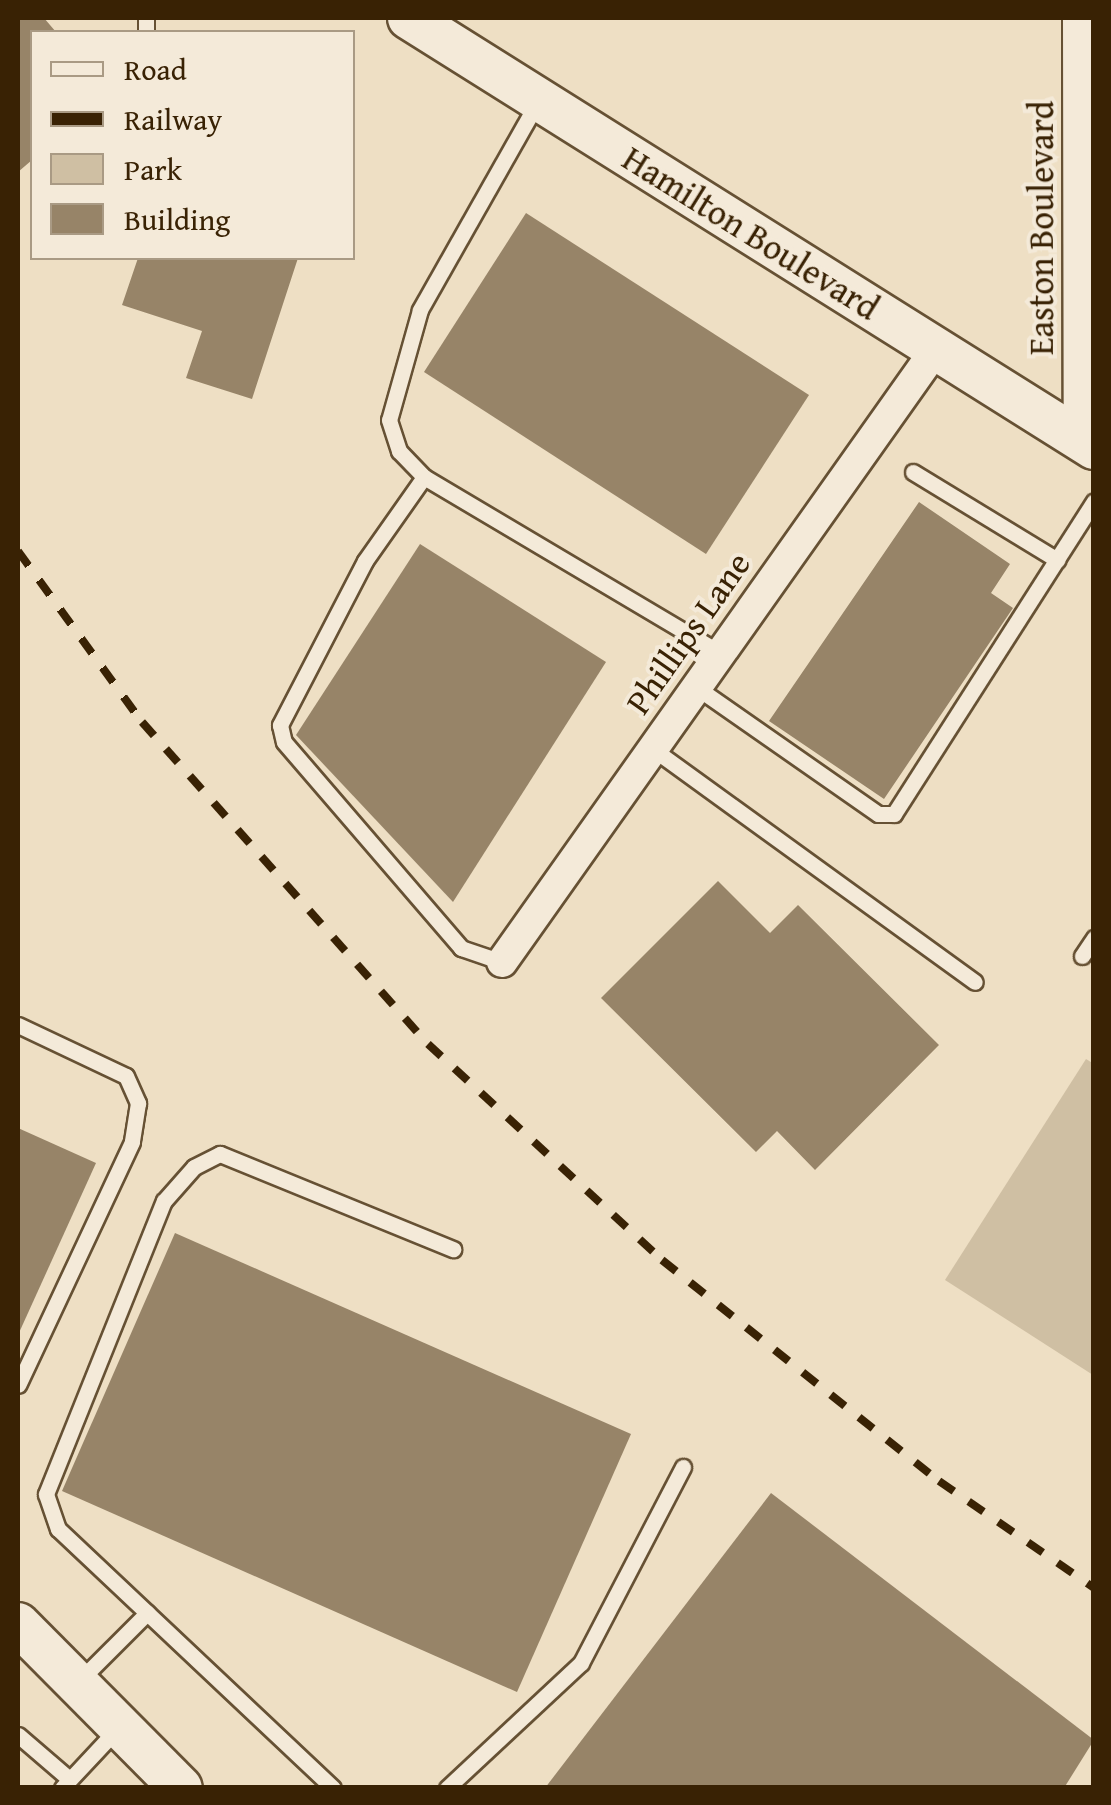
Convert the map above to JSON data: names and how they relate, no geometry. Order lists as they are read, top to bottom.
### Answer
{
  "streets": {
    "street": ["Easton Boulevard", "Hamilton Boulevard", "Phillips Lane"]
  },
  "crossings": [
    ["Easton Boulevard", "Hamilton Boulevard"],
    ["Hamilton Boulevard", "Phillips Lane"]
  ],
  "legend": [
    "Road",
    "Railway",
    "Park",
    "Building"
  ]
}
